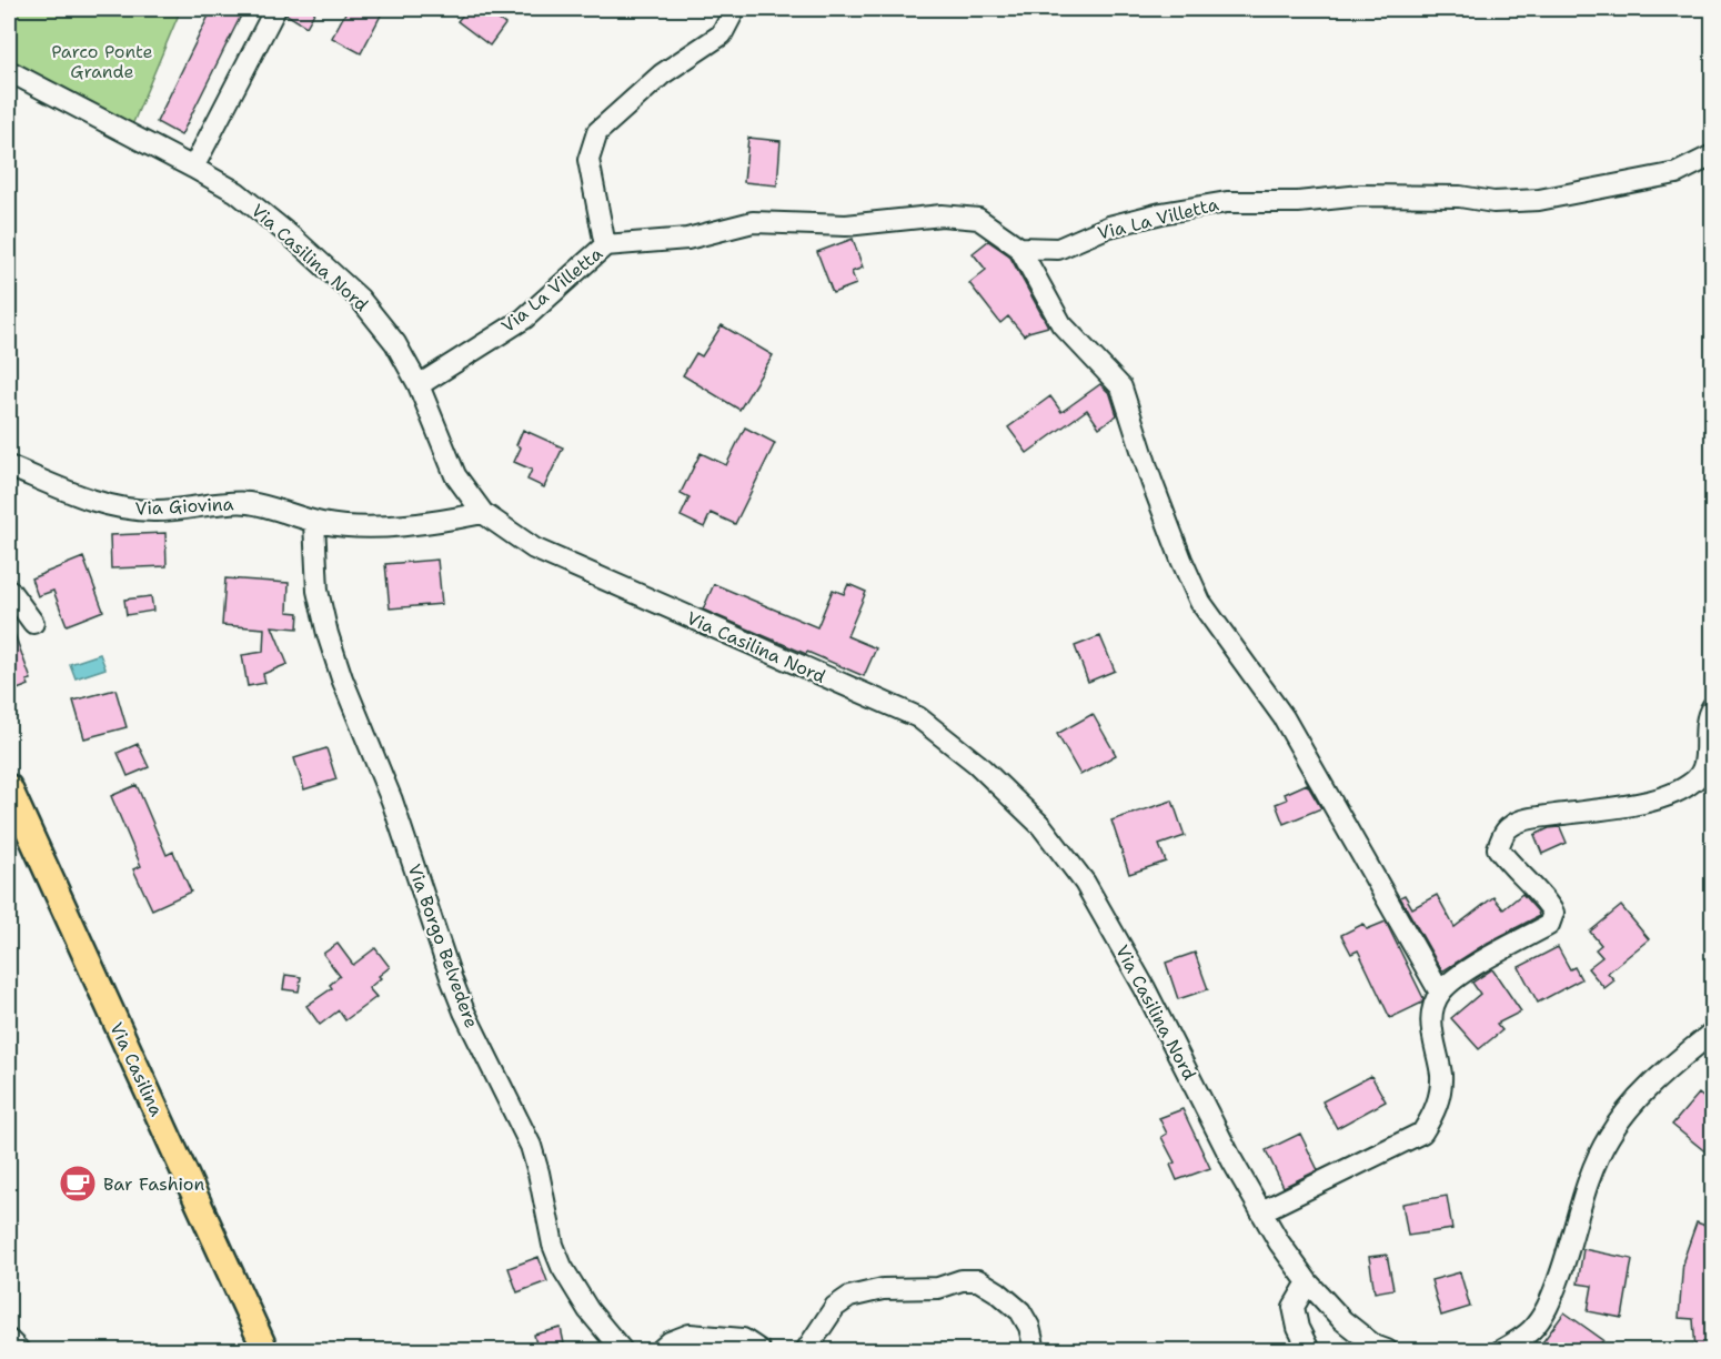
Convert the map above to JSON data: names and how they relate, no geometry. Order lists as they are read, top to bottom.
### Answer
{
  "streets": {
    "main road": ["Via Casilina"],
    "street": [
      "Via La Villetta",
      "Via Casilina Nord",
      "Via Giovina",
      "Via Borgo Belvedere"
    ]
  },
  "crossings": [
    ["Via La Villetta", "Via Casilina Nord"],
    ["Via Casilina Nord", "Via Giovina"],
    ["Via Giovina", "Via Borgo Belvedere"]
  ],
  "parks": ["Parco Ponte Grande"],
  "places": {
    "cafe": ["Bar Fashion"]
  }
}
